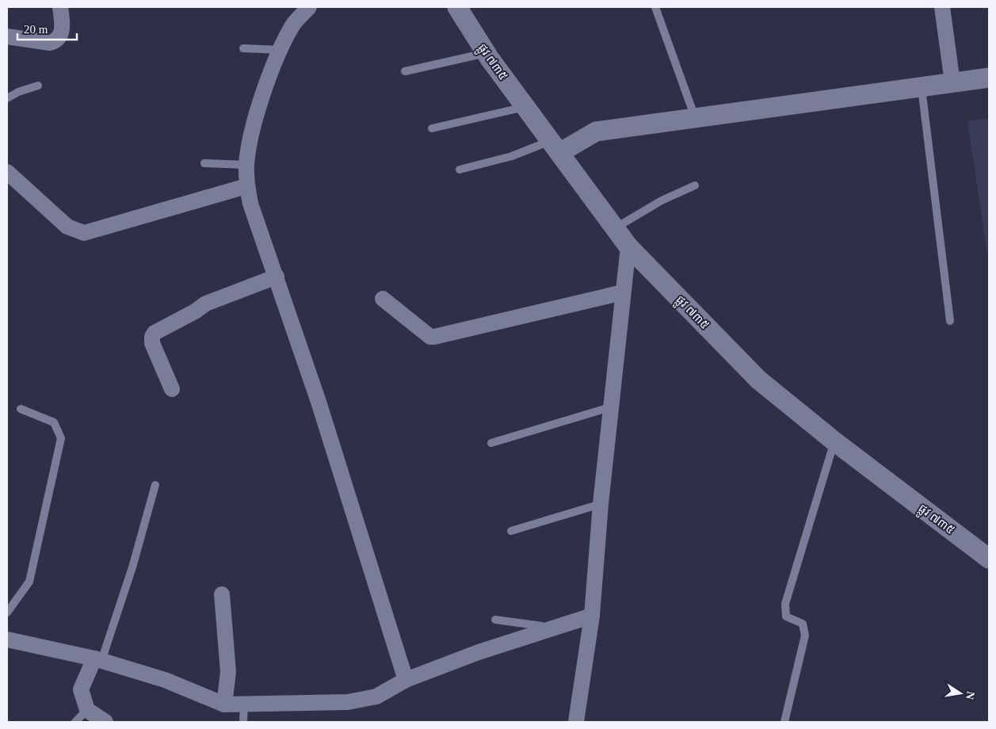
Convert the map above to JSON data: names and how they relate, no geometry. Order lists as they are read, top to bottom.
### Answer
{
  "streets": {
    "street": ["ផ្លូវ ៧៣៥"]
  },
  "scale_bar": "20 m",
  "north": "right"
}
